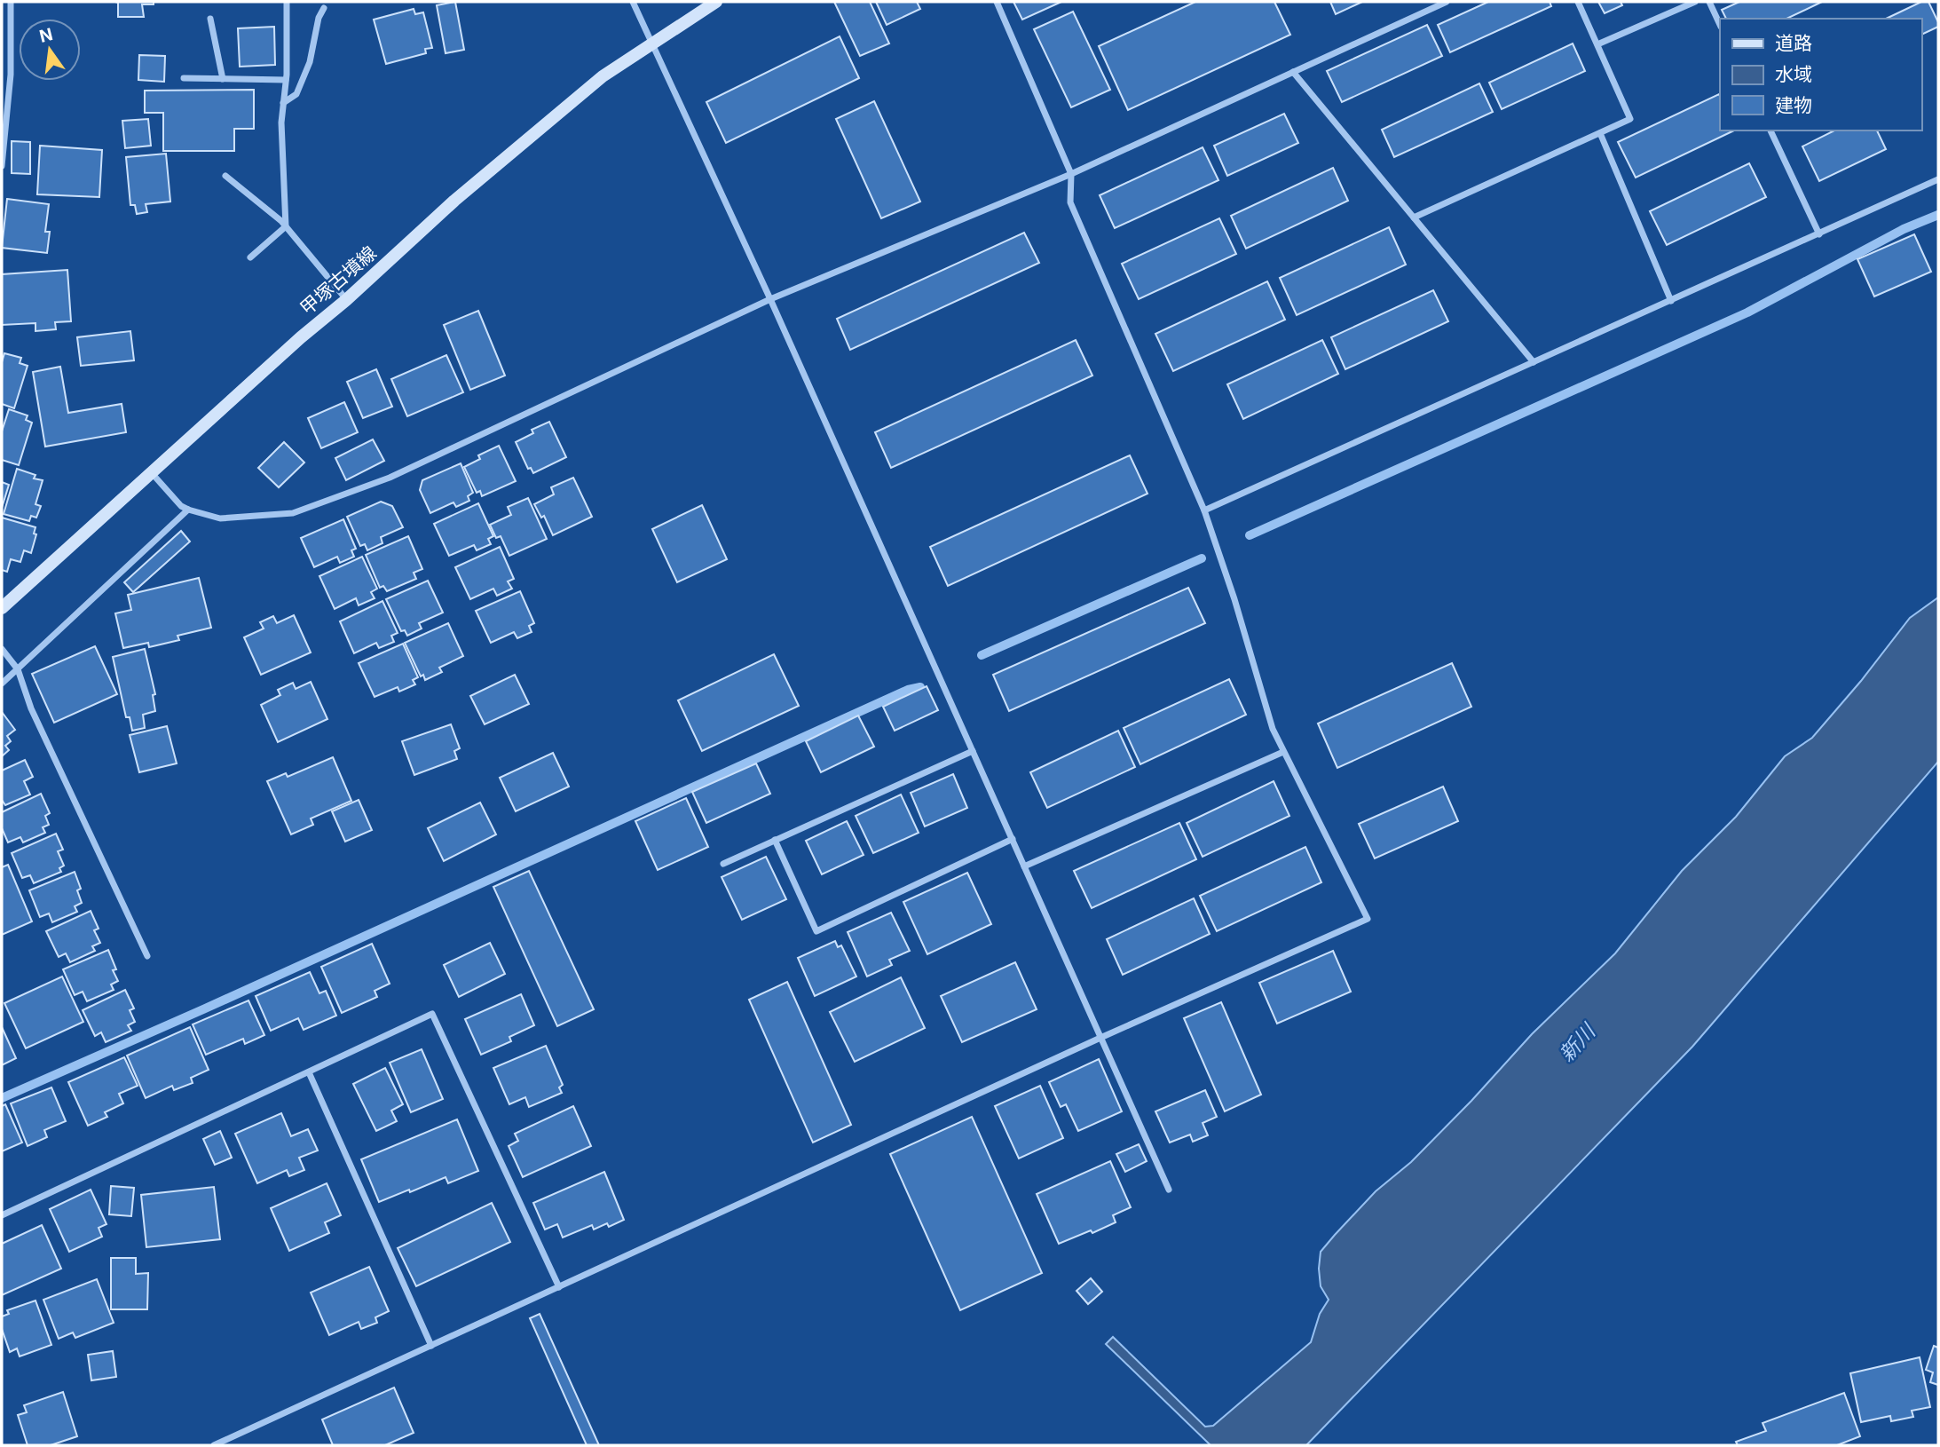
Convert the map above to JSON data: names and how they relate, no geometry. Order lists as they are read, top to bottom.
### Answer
{
  "streets": {
    "main road": ["甲塚古墳線"]
  },
  "water": ["新川"],
  "legend": ["道路", "水域", "建物"],
  "north": "top"
}
